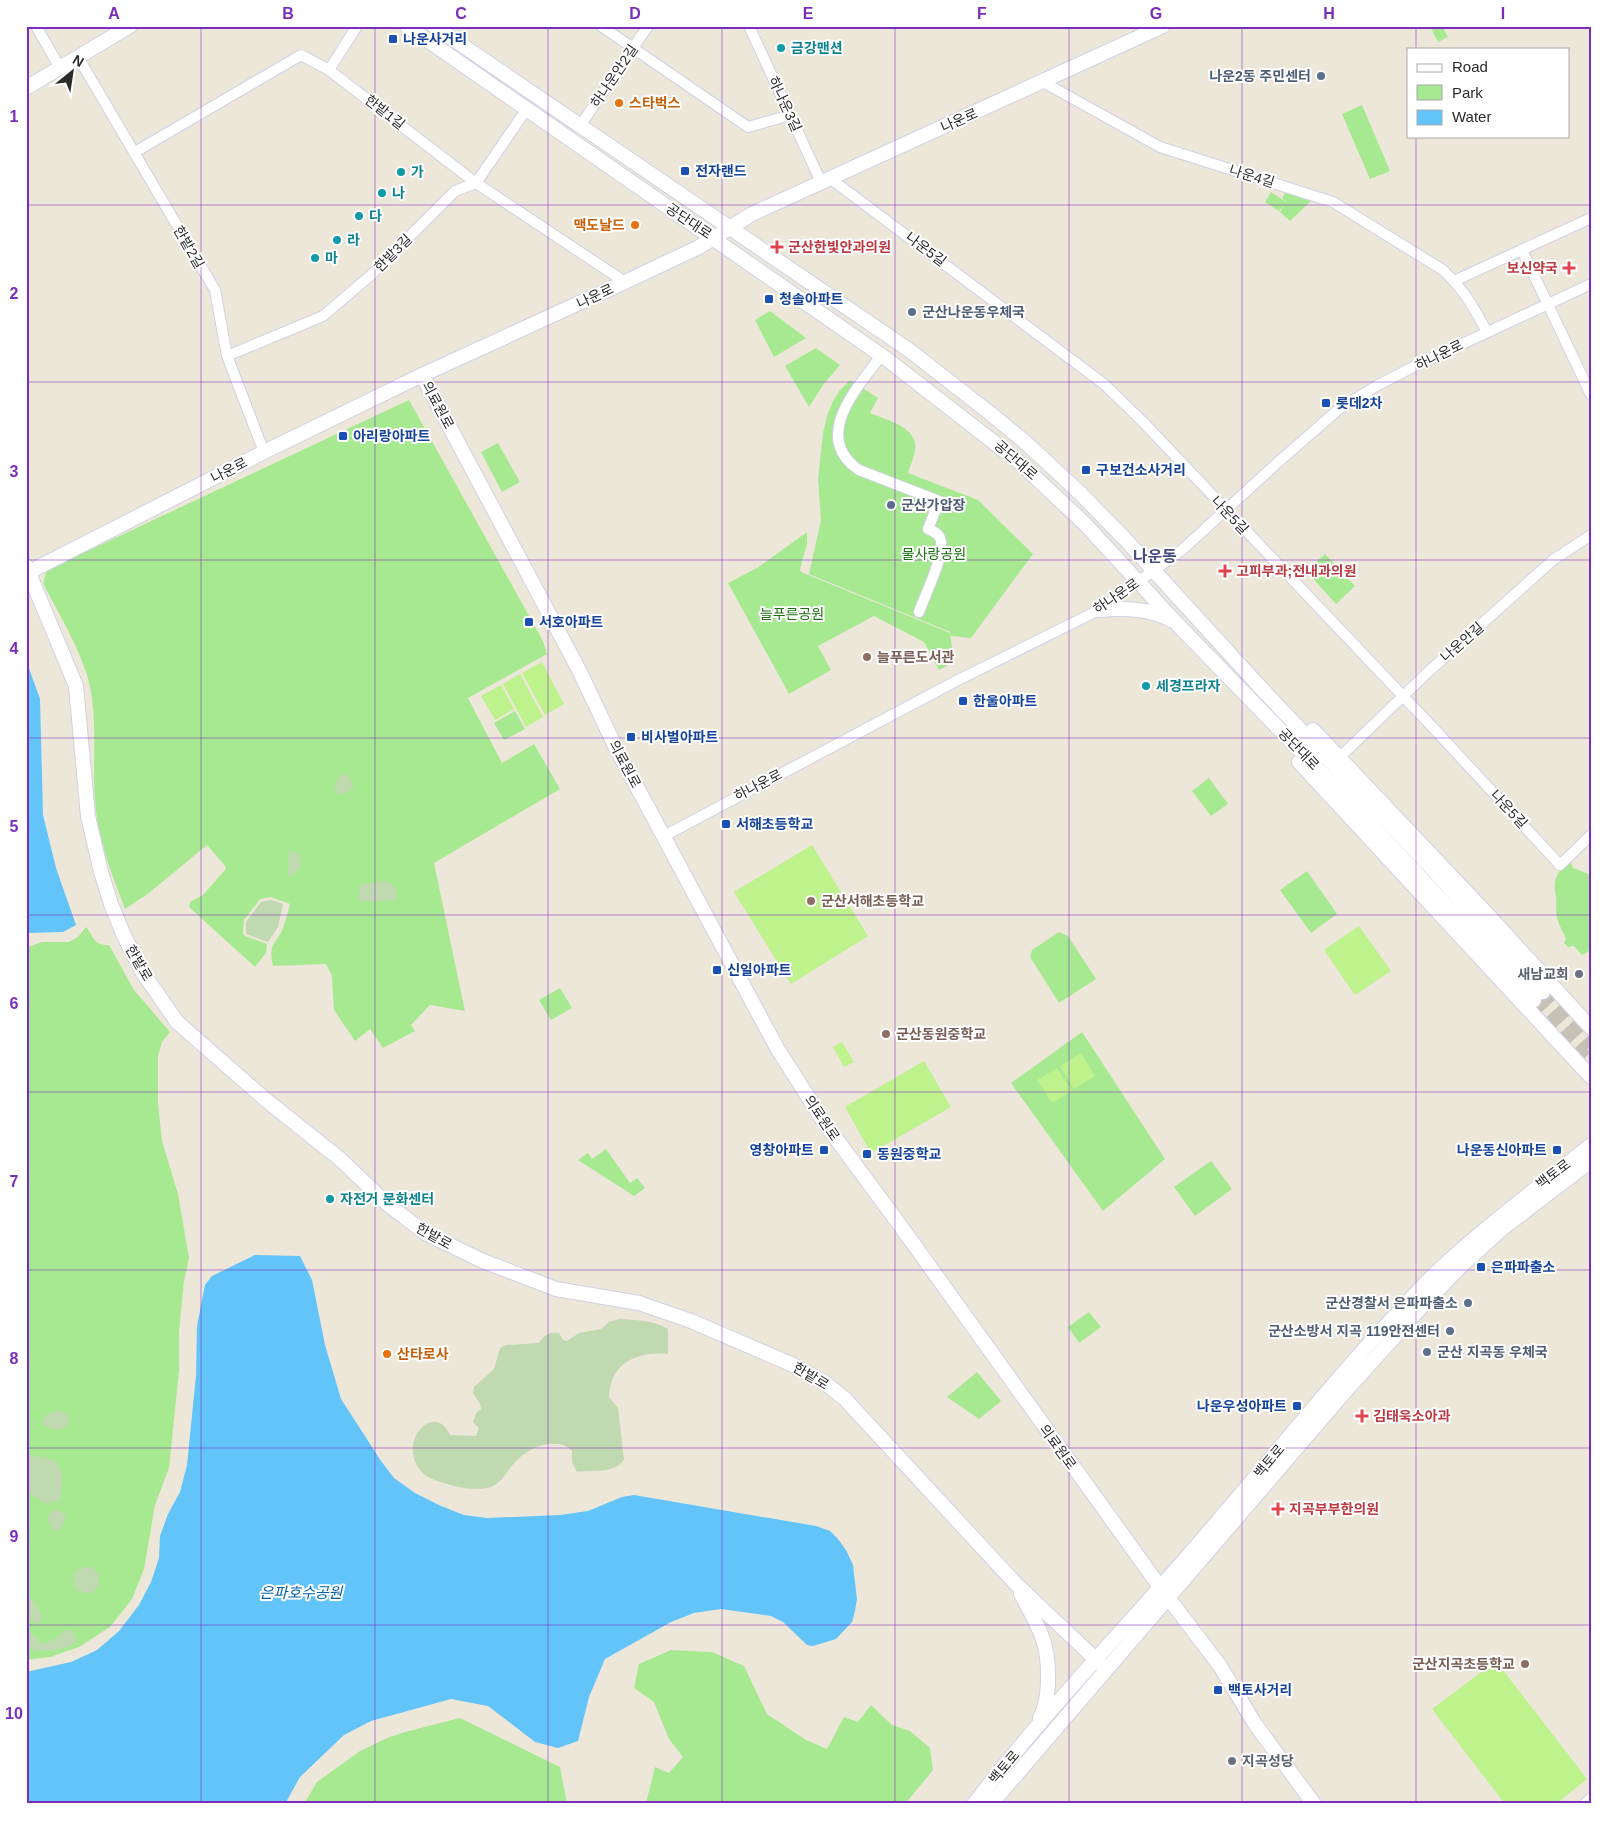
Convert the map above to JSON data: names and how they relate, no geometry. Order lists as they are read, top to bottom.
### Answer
{
  "streets": {
    "street": [
      "하나운안2길",
      "하나운3길",
      "한밭1길",
      "나운로",
      "나운4길",
      "공단대로",
      "한밭2길",
      "나운5길",
      "한밭3길",
      "하나운로",
      "의료원로",
      "나운안길",
      "한밭로",
      "백토로"
    ]
  },
  "crossings": [
    ["하나운안2길", "공단대로"],
    ["하나운3길", "나운로"],
    ["하나운3길", "나운5길"],
    ["한밭1길", "나운로"],
    ["한밭1길", "한밭2길"],
    ["한밭1길", "한밭3길"],
    ["나운로", "나운4길"],
    ["나운로", "공단대로"],
    ["나운로", "한밭2길"],
    ["나운로", "나운5길"],
    ["나운로", "의료원로"],
    ["나운로", "한밭로"],
    ["나운4길", "하나운로"],
    ["공단대로", "하나운로"],
    ["한밭2길", "한밭3길"],
    ["나운5길", "하나운로"],
    ["나운5길", "나운안길"],
    ["하나운로", "의료원로"],
    ["의료원로", "백토로"],
    ["한밭로", "백토로"]
  ],
  "districts": ["나운동"],
  "water": ["은파호수공원"],
  "parks": ["물사랑공원", "늘푸른공원"],
  "places": {
    "transit": [
      "나운사거리",
      "전자랜드",
      "청솔아파트",
      "롯데2차",
      "아리랑아파트",
      "구보건소사거리",
      "서호아파트",
      "한울아파트",
      "비사벌아파트",
      "서해초등학교",
      "신일아파트",
      "영창아파트",
      "나운동신아파트",
      "동원중학교",
      "은파파출소",
      "나운우성아파트",
      "백토사거리"
    ],
    "other": [
      "금강맨션",
      "나운2동 주민센터",
      "스타벅스",
      "가",
      "나",
      "다",
      "맥도날드",
      "라",
      "마",
      "군산나운동우체국",
      "군산가압장",
      "늘푸른도서관",
      "세경프라자",
      "군산서해초등학교",
      "새남교회",
      "군산동원중학교",
      "자전거 문화센터",
      "군산경찰서 은파파출소",
      "군산소방서 지곡 119안전센터",
      "군산 지곡동 우체국",
      "산타로사",
      "군산지곡초등학교",
      "지곡성당"
    ],
    "health": [
      "군산한빛안과의원",
      "보신약국",
      "고피부과;전내과의원",
      "김태욱소아과",
      "지곡부부한의원"
    ]
  },
  "legend": ["Road", "Park", "Water"],
  "north": "top right",
  "grid": {
    "columns": [
      "A",
      "B",
      "C",
      "D",
      "E",
      "F",
      "G",
      "H",
      "I"
    ],
    "rows": [
      "1",
      "2",
      "3",
      "4",
      "5",
      "6",
      "7",
      "8",
      "9",
      "10"
    ]
  }
}
